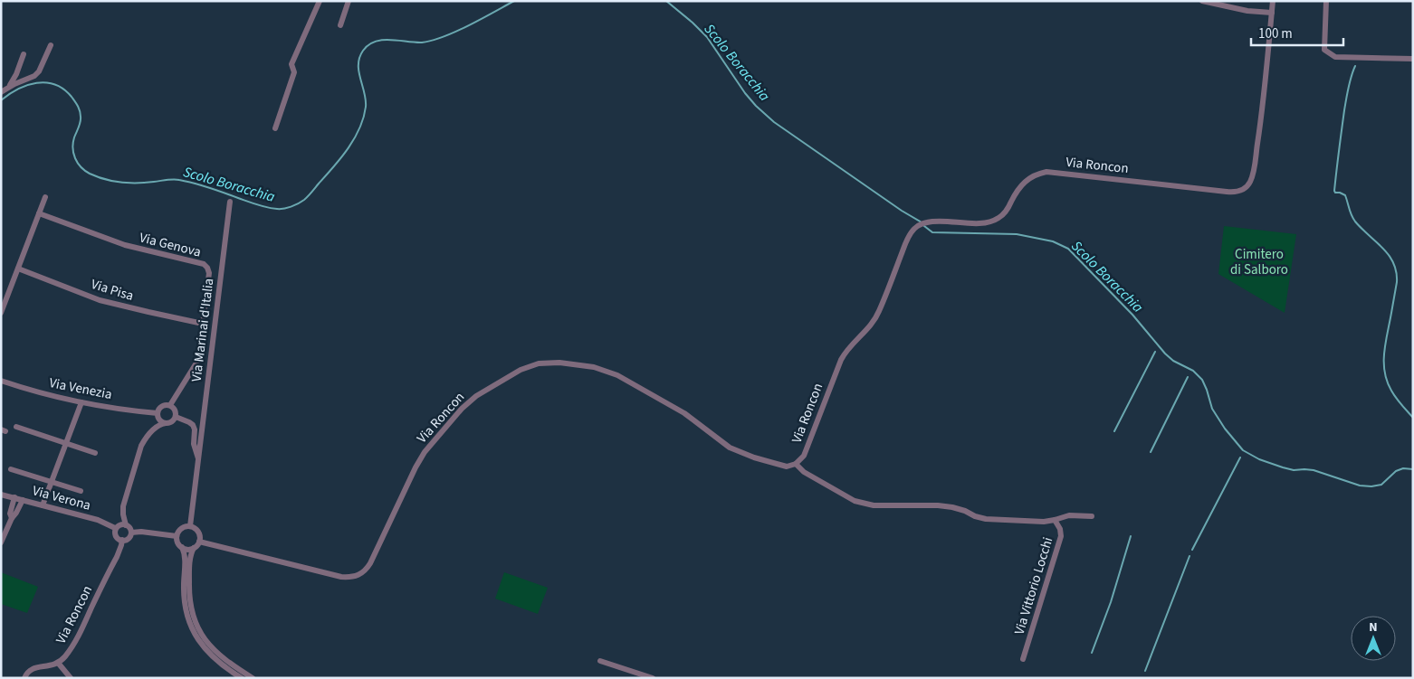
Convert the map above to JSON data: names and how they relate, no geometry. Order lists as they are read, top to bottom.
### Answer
{
  "streets": {
    "street": [
      "Via Roncon",
      "Via Genova",
      "Via Pisa",
      "Via Marinai d'Italia",
      "Via Venezia",
      "Via Verona",
      "Via Vittorio Locchi"
    ]
  },
  "crossings": [
    ["Via Roncon", "Via Marinai d'Italia"],
    ["Via Roncon", "Via Verona"],
    ["Via Roncon", "Via Vittorio Locchi"],
    ["Via Genova", "Via Pisa"],
    ["Via Genova", "Via Marinai d'Italia"],
    ["Via Genova", "Via Venezia"],
    ["Via Marinai d'Italia", "Via Venezia"]
  ],
  "water": ["Scolo Boracchia"],
  "parks": ["Cimitero di Salboro"],
  "scale_bar": "100 m",
  "north": "top"
}
